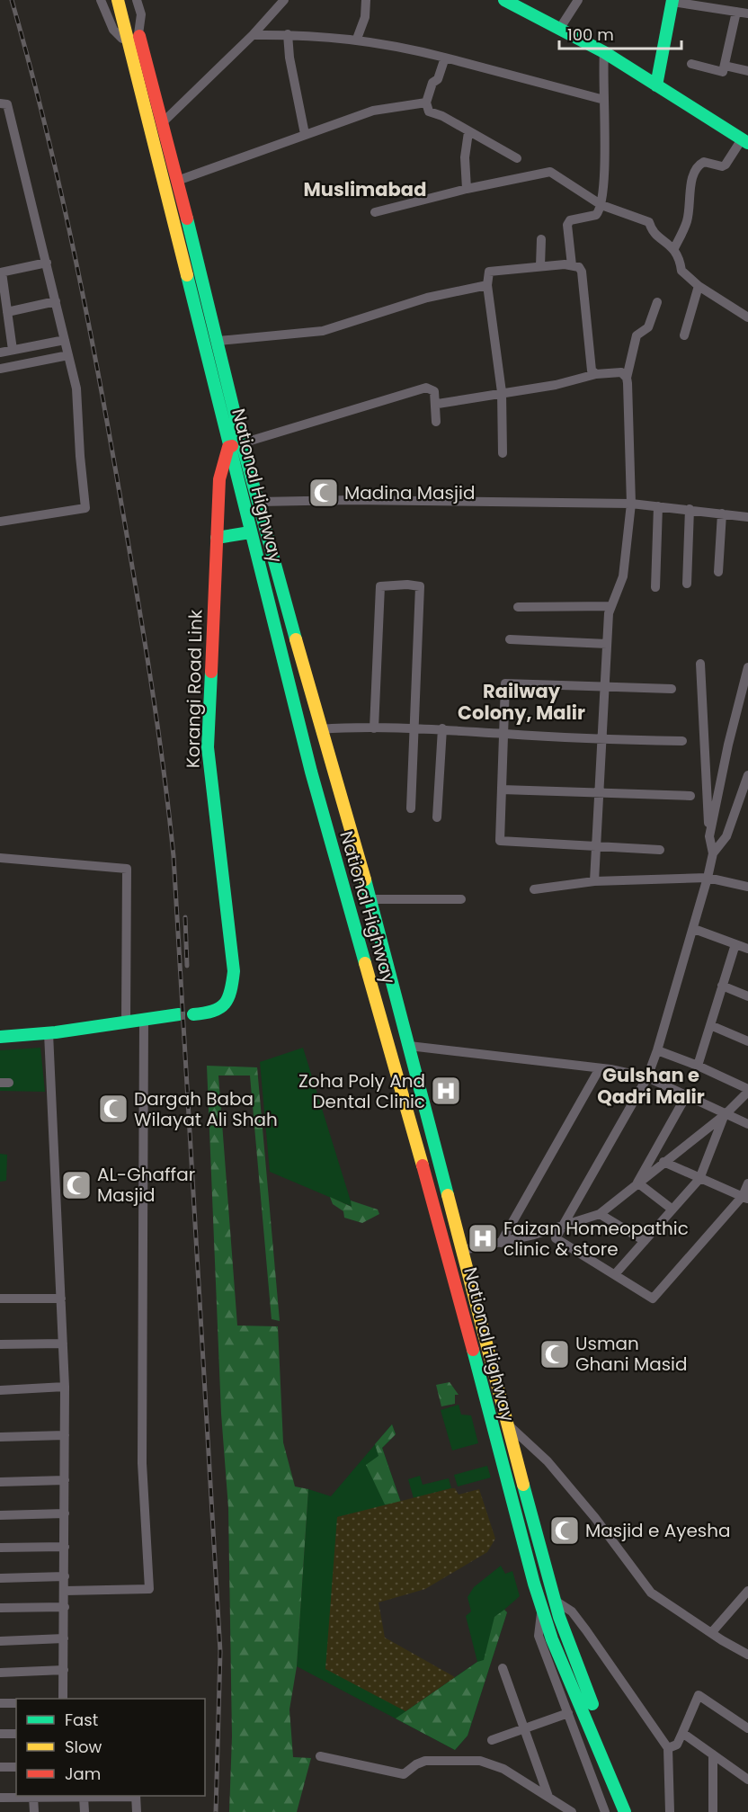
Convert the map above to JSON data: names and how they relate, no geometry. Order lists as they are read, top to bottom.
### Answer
{
  "streets": {
    "main road": ["National Highway", "Korangi Road Link"]
  },
  "crossings": [
    ["National Highway", "Korangi Road Link"]
  ],
  "districts": ["Muslimabad", "Railway Colony, Malir", "Gulshan e Qadri Malir"],
  "places": {
    "mosque": [
      "Madina Masjid",
      "Dargah Baba Wilayat Ali Shah",
      "AL-Ghaffar Masjid",
      "Usman Ghani Masid",
      "Masjid e Ayesha"
    ],
    "hospital": ["Zoha Poly And Dental Clinic", "Faizan Homeopathic clinic & store"]
  },
  "legend": ["Fast", "Slow", "Jam"],
  "scale_bar": "100 m"
}
